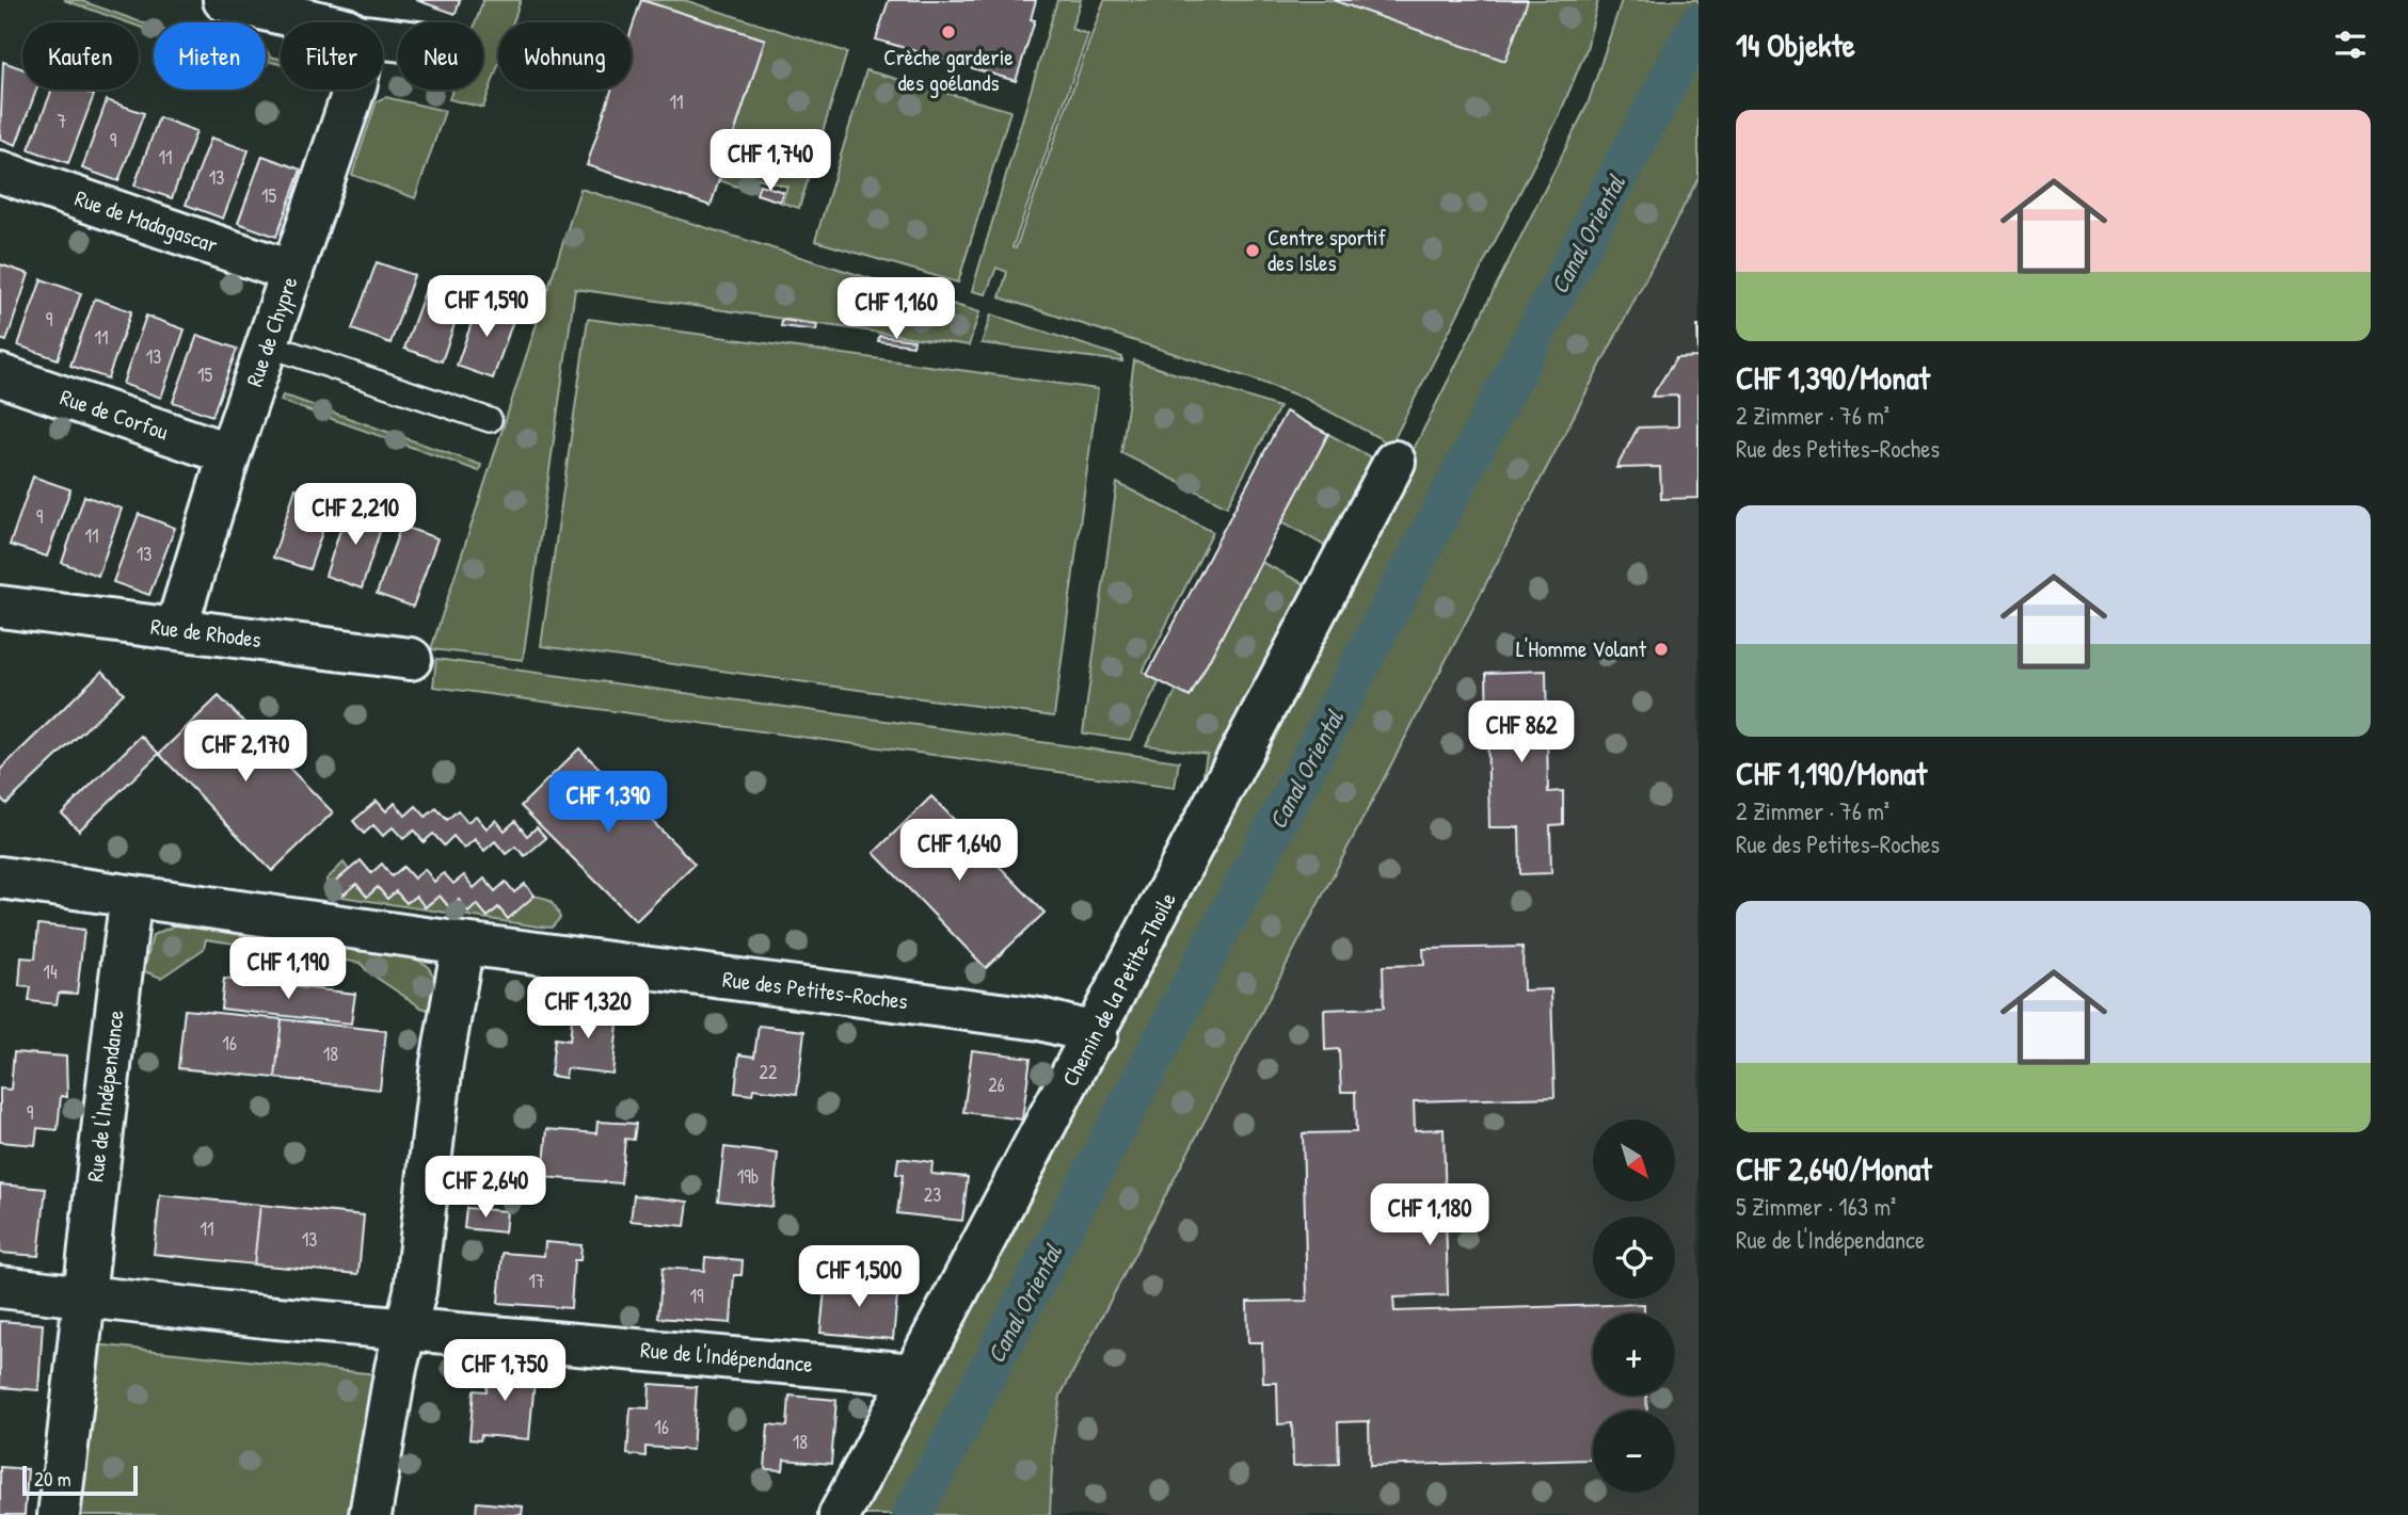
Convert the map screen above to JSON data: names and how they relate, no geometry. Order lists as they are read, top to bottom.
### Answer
{
  "streets": {
    "street": [
      "Rue de Madagascar",
      "Rue de Chypre",
      "Rue de Corfou",
      "Rue de Rhodes",
      "Chemin de la Petite-Thoile",
      "Rue des Petites-Roches",
      "Rue de l'Indépendance"
    ]
  },
  "crossings": [
    ["Rue de Madagascar", "Rue de Chypre"],
    ["Rue de Chypre", "Rue de Corfou"],
    ["Rue de Chypre", "Rue de Rhodes"],
    ["Chemin de la Petite-Thoile", "Rue des Petites-Roches"],
    ["Chemin de la Petite-Thoile", "Rue de l'Indépendance"],
    ["Rue des Petites-Roches", "Rue de l'Indépendance"]
  ],
  "water": ["Canal Oriental"],
  "places": ["Crèche garderie des goélands", "Centre sportif des Isles", "L'Homme Volant"],
  "house_numbers": [
    "11",
    "7",
    "9",
    "11",
    "13",
    "15",
    "9",
    "11",
    "13",
    "15",
    "9",
    "11",
    "13",
    "14",
    "16",
    "18",
    "22",
    "26",
    "9",
    "19b",
    "23",
    "11",
    "13",
    "17",
    "19",
    "16",
    "18"
  ],
  "scale_bar": "20 m",
  "north": "bottom right",
  "page": {
    "heading": "14 Objekte",
    "chip": [
      "Kaufen",
      "Mieten",
      "Filter",
      "Neu",
      "Wohnung"
    ],
    "list": [
      {
        "name": "CHF 1,390/Monat",
        "note": "2 Zimmer · 76 m² · Rue des Petites-Roches"
      },
      {
        "name": "CHF 1,190/Monat",
        "note": "2 Zimmer · 76 m² · Rue des Petites-Roches"
      },
      {
        "name": "CHF 2,640/Monat",
        "note": "5 Zimmer · 163 m² · Rue de l'Indépendance"
      }
    ],
    "price": [
      "CHF 1,740",
      "CHF 1,590",
      "CHF 1,160",
      "CHF 2,210",
      "CHF 862",
      "CHF 2,170",
      "CHF 1,390",
      "CHF 1,640",
      "CHF 1,190",
      "CHF 1,320",
      "CHF 2,640",
      "CHF 1,180",
      "CHF 1,500",
      "CHF 1,750"
    ],
    "map_buttons": ["+", "−"],
    "scale": "20 m"
  }
}
